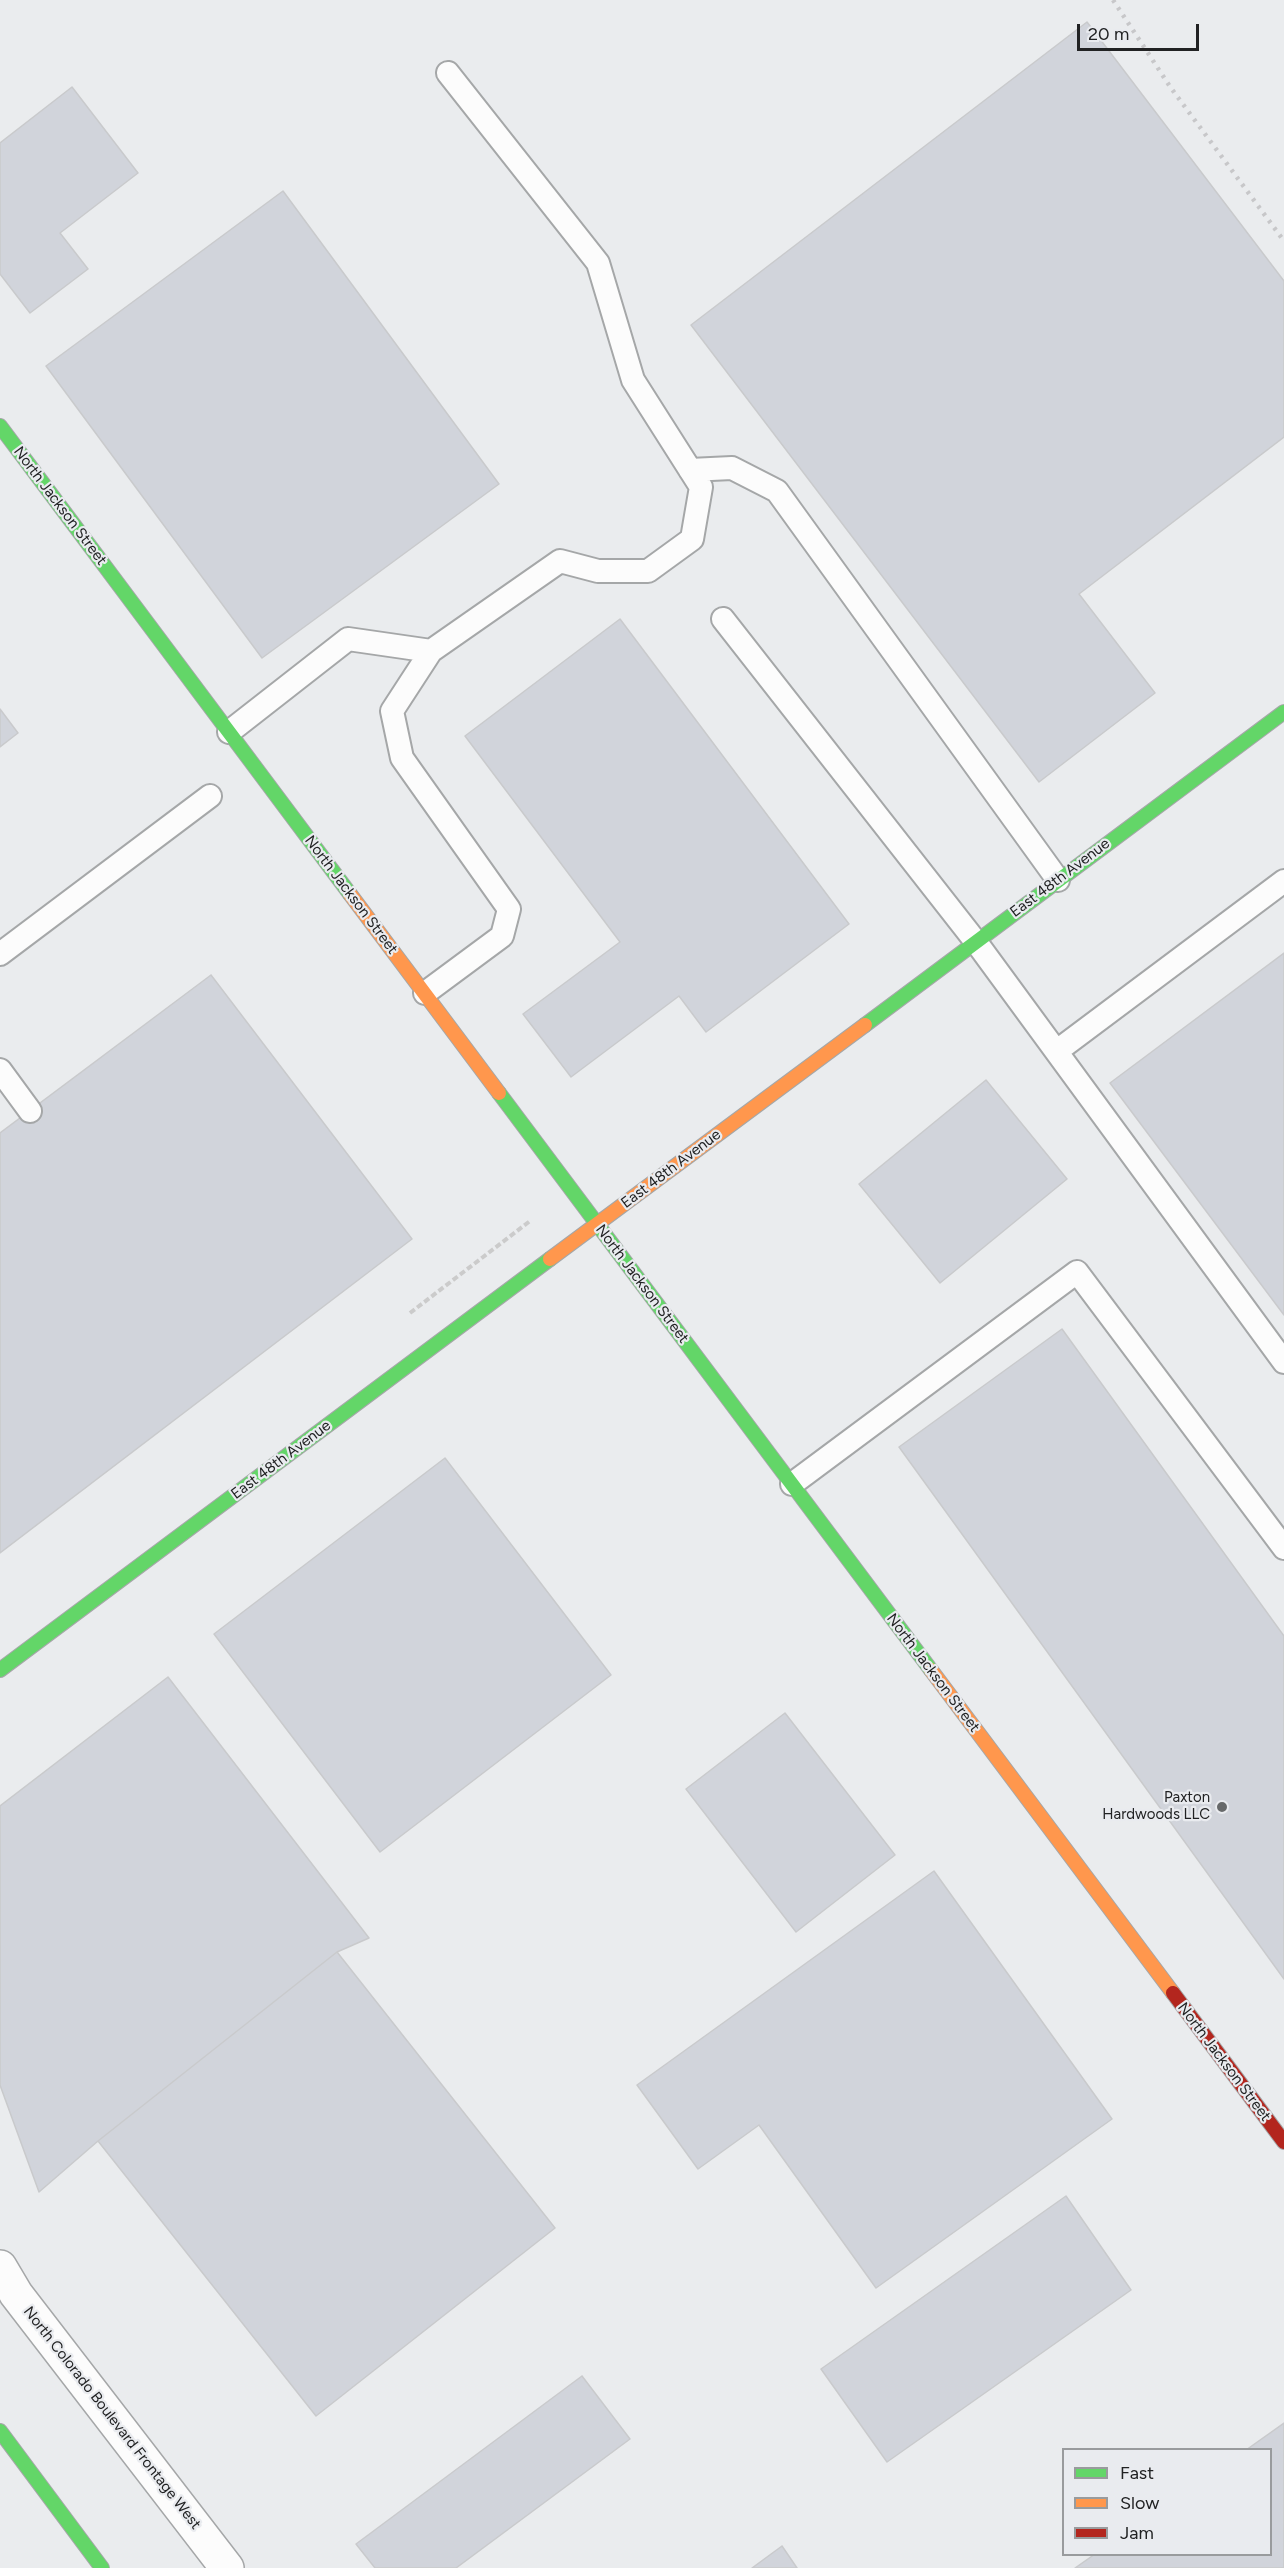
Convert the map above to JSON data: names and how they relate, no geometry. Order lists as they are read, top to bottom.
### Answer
{
  "streets": {
    "street": ["North Jackson Street", "East 48th Avenue", "North Colorado Boulevard Frontage West"]
  },
  "crossings": [
    ["North Jackson Street", "East 48th Avenue"]
  ],
  "places": ["Paxton Hardwoods LLC"],
  "legend": ["Fast", "Slow", "Jam"],
  "scale_bar": "20 m"
}
